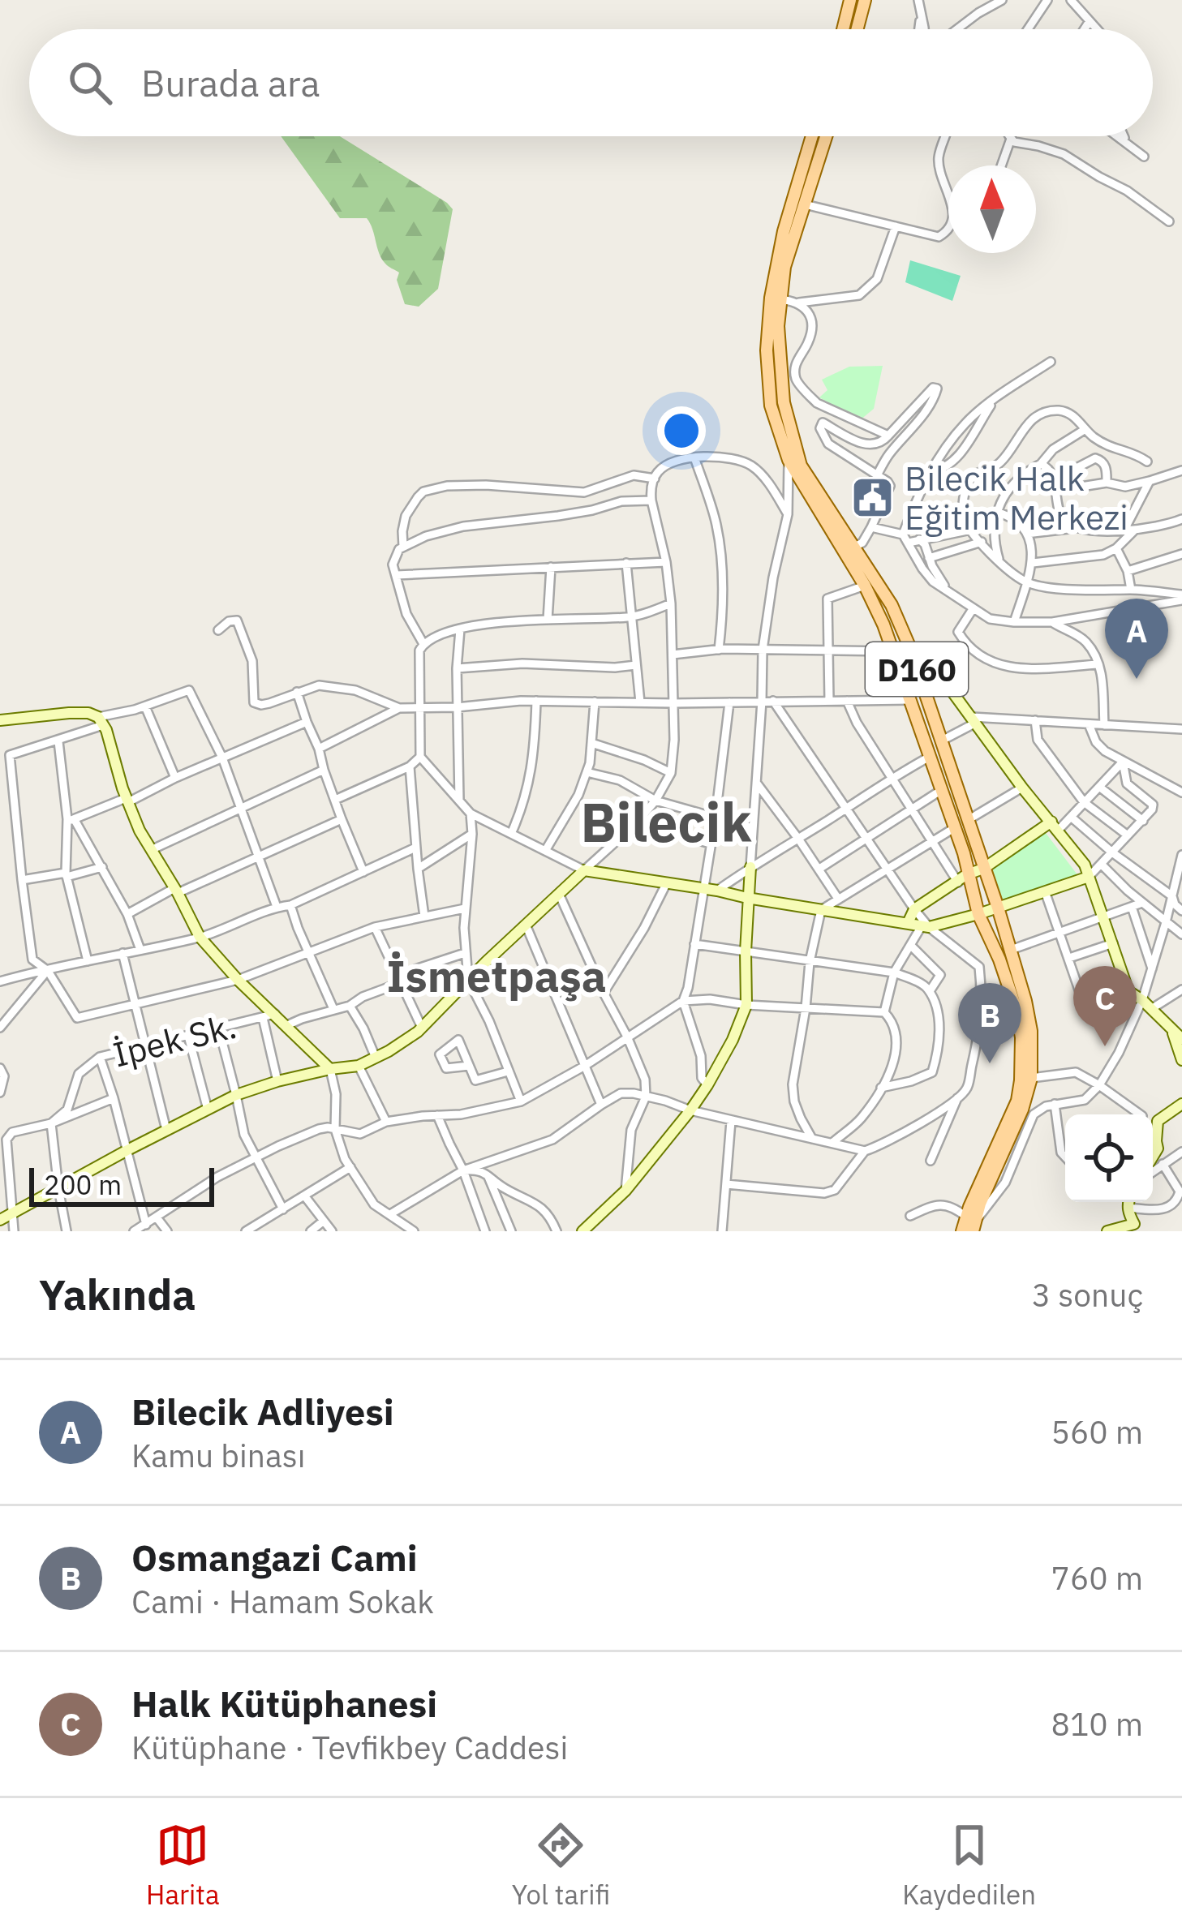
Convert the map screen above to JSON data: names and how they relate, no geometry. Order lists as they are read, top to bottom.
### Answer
{
  "streets": {
    "main road": ["D160"],
    "street": ["İpek Sk."]
  },
  "districts": ["Bilecik", "İsmetpaşa"],
  "places": {
    "public building": ["Bilecik Halk Eğitim Merkezi"]
  },
  "scale_bar": "200 m",
  "north": "top",
  "page": {
    "search": "Burada ara",
    "pins": ["A", "C", "B"],
    "scale": "200 m",
    "heading": ["Yakında", "3 sonuç"],
    "list": [
      {
        "mark": "A",
        "name": "Bilecik Adliyesi",
        "note": "Kamu binası",
        "value": "560 m"
      },
      {
        "mark": "B",
        "name": "Osmangazi Cami",
        "note": "Cami · Hamam Sokak",
        "value": "760 m"
      },
      {
        "mark": "C",
        "name": "Halk Kütüphanesi",
        "note": "Kütüphane · Tevfikbey Caddesi",
        "value": "810 m"
      }
    ],
    "nav": ["Harita", "Yol tarifi", "Kaydedilen"]
  }
}
